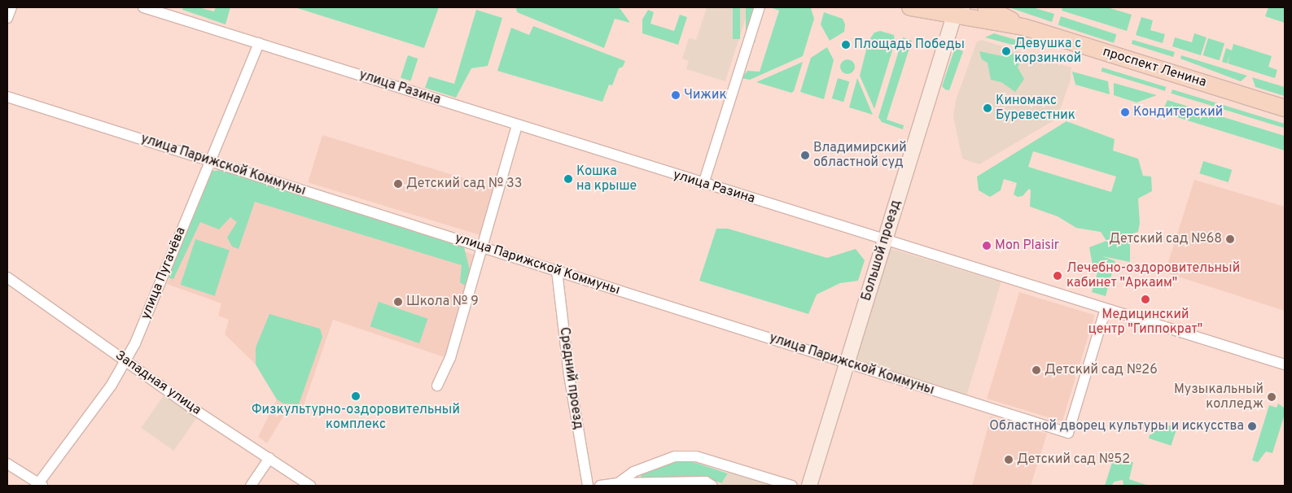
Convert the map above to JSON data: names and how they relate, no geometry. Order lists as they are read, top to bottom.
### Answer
{
  "streets": {
    "main road": ["проспект Ленина"],
    "street": [
      "улица Разина",
      "улица Парижской Коммуны",
      "Большой проезд",
      "улица Пугачёва",
      "Средний проезд",
      "Западная улица"
    ]
  },
  "crossings": [
    ["проспект Ленина", "Большой проезд"],
    ["улица Разина", "улица Парижской Коммуны"],
    ["улица Разина", "Большой проезд"],
    ["улица Разина", "улица Пугачёва"],
    ["улица Парижской Коммуны", "Большой проезд"],
    ["улица Парижской Коммуны", "улица Пугачёва"],
    ["улица Парижской Коммуны", "Средний проезд"],
    ["улица Пугачёва", "Западная улица"]
  ],
  "places": [
    "Площадь Победы",
    "Девушка с корзинкой",
    "Чижик",
    "Киномакс Буревестник",
    "Кондитерский",
    "Владимирский областной суд",
    "Кошка на крыше",
    "Детский сад № 33",
    "Детский сад №68",
    "Mon Plaisir",
    "Лечебно-оздоровительный кабинет \"Аркаим\"",
    "Медицинский центр \"Гиппократ\"",
    "Школа № 9",
    "Детский сад №26",
    "Физкультурно-оздоровительный комплекс",
    "Музыкальный колледж",
    "Областной дворец культуры и искусства",
    "Детский сад №52"
  ]
}
